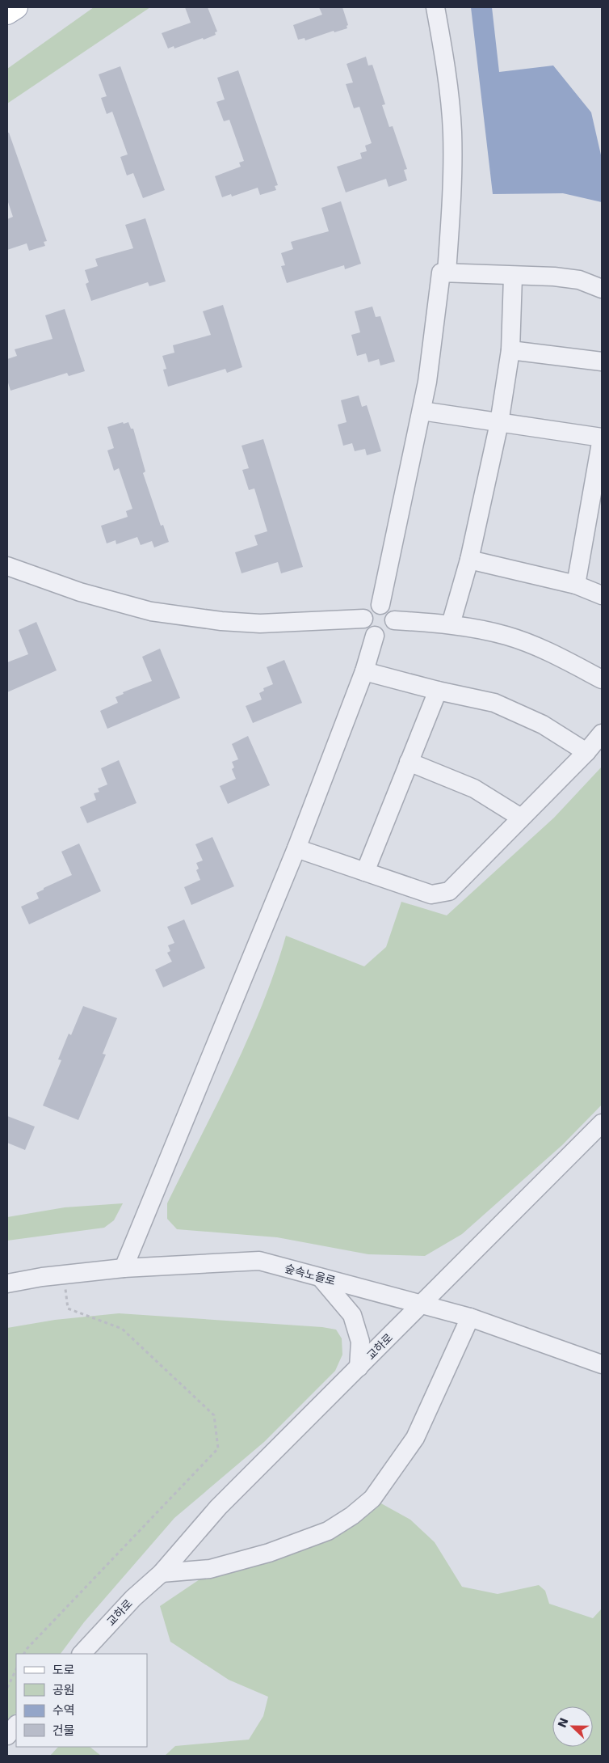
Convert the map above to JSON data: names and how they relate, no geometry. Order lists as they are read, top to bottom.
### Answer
{
  "streets": {
    "street": ["숲속노을로", "교하로"]
  },
  "crossings": [
    ["숲속노을로", "교하로"]
  ],
  "legend": [
    "도로",
    "공원",
    "수역",
    "건물"
  ],
  "north": "left"
}
